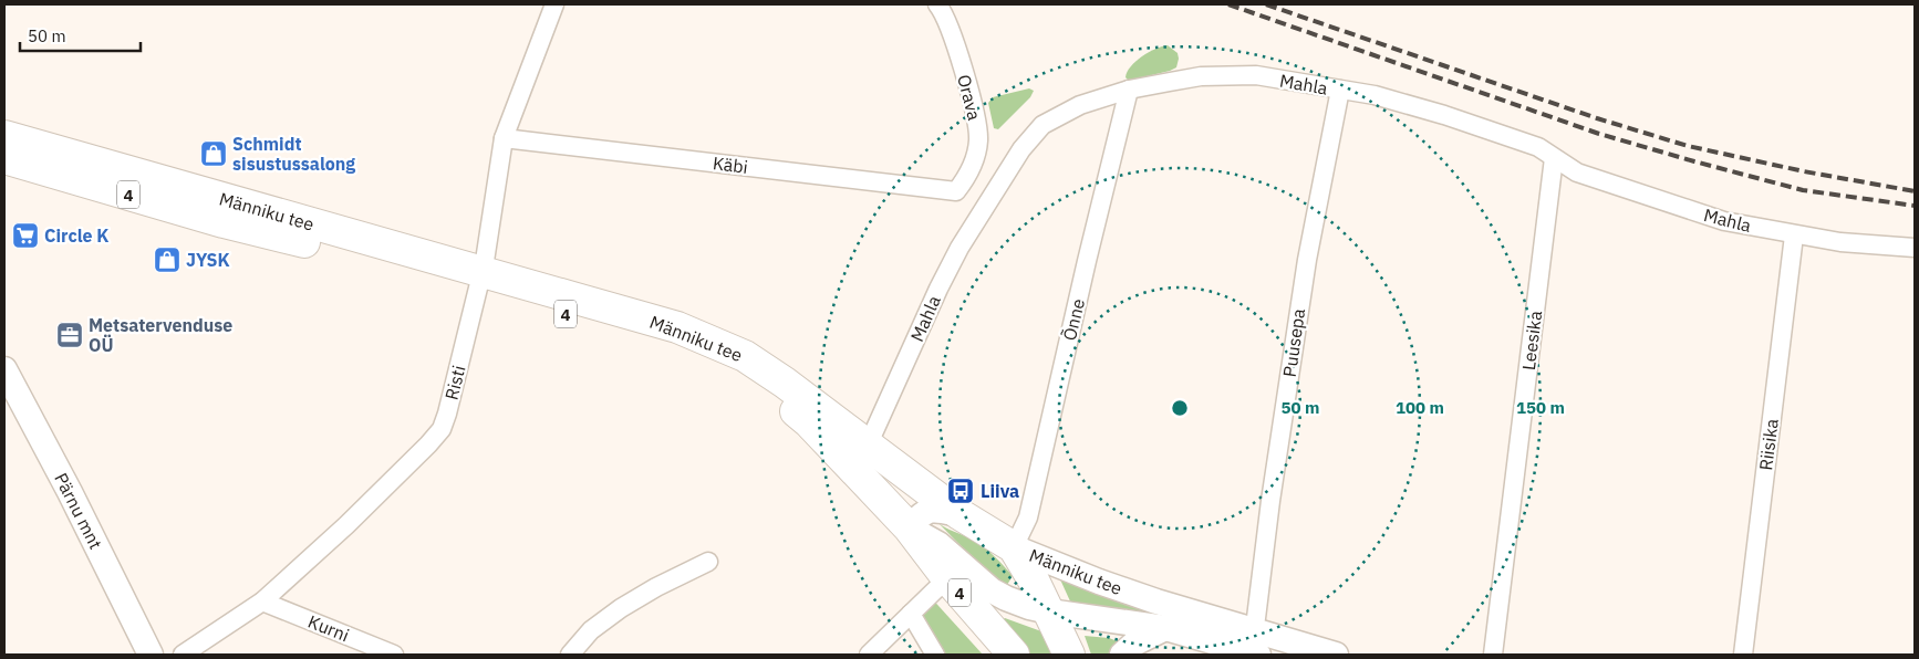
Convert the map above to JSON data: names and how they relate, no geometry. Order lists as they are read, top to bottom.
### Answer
{
  "streets": {
    "highway": ["4", "Männiku tee"],
    "street": [
      "Mahla",
      "Orava",
      "Käbi",
      "Õnne",
      "Leesika",
      "Puusepa",
      "Risti",
      "Riisika",
      "Pärnu mnt",
      "Kurni"
    ]
  },
  "crossings": [
    ["Mahla", "Männiku tee"],
    ["Mahla", "Õnne"],
    ["Mahla", "Leesika"],
    ["Mahla", "Puusepa"],
    ["Mahla", "Riisika"],
    ["Orava", "Käbi"],
    ["Käbi", "Risti"],
    ["4", "Männiku tee"],
    ["4", "Õnne"],
    ["Männiku tee", "Õnne"],
    ["Männiku tee", "Puusepa"],
    ["Männiku tee", "Risti"],
    ["Risti", "Kurni"]
  ],
  "places": {
    "shop": ["Schmidt sisustussalong", "JYSK"],
    "supermarket": ["Circle K"],
    "office": ["Metsatervenduse OÜ"],
    "bus stop": ["Liiva"]
  },
  "scale_bar": "50 m",
  "rings": ["50 m", "100 m", "150 m"]
}
